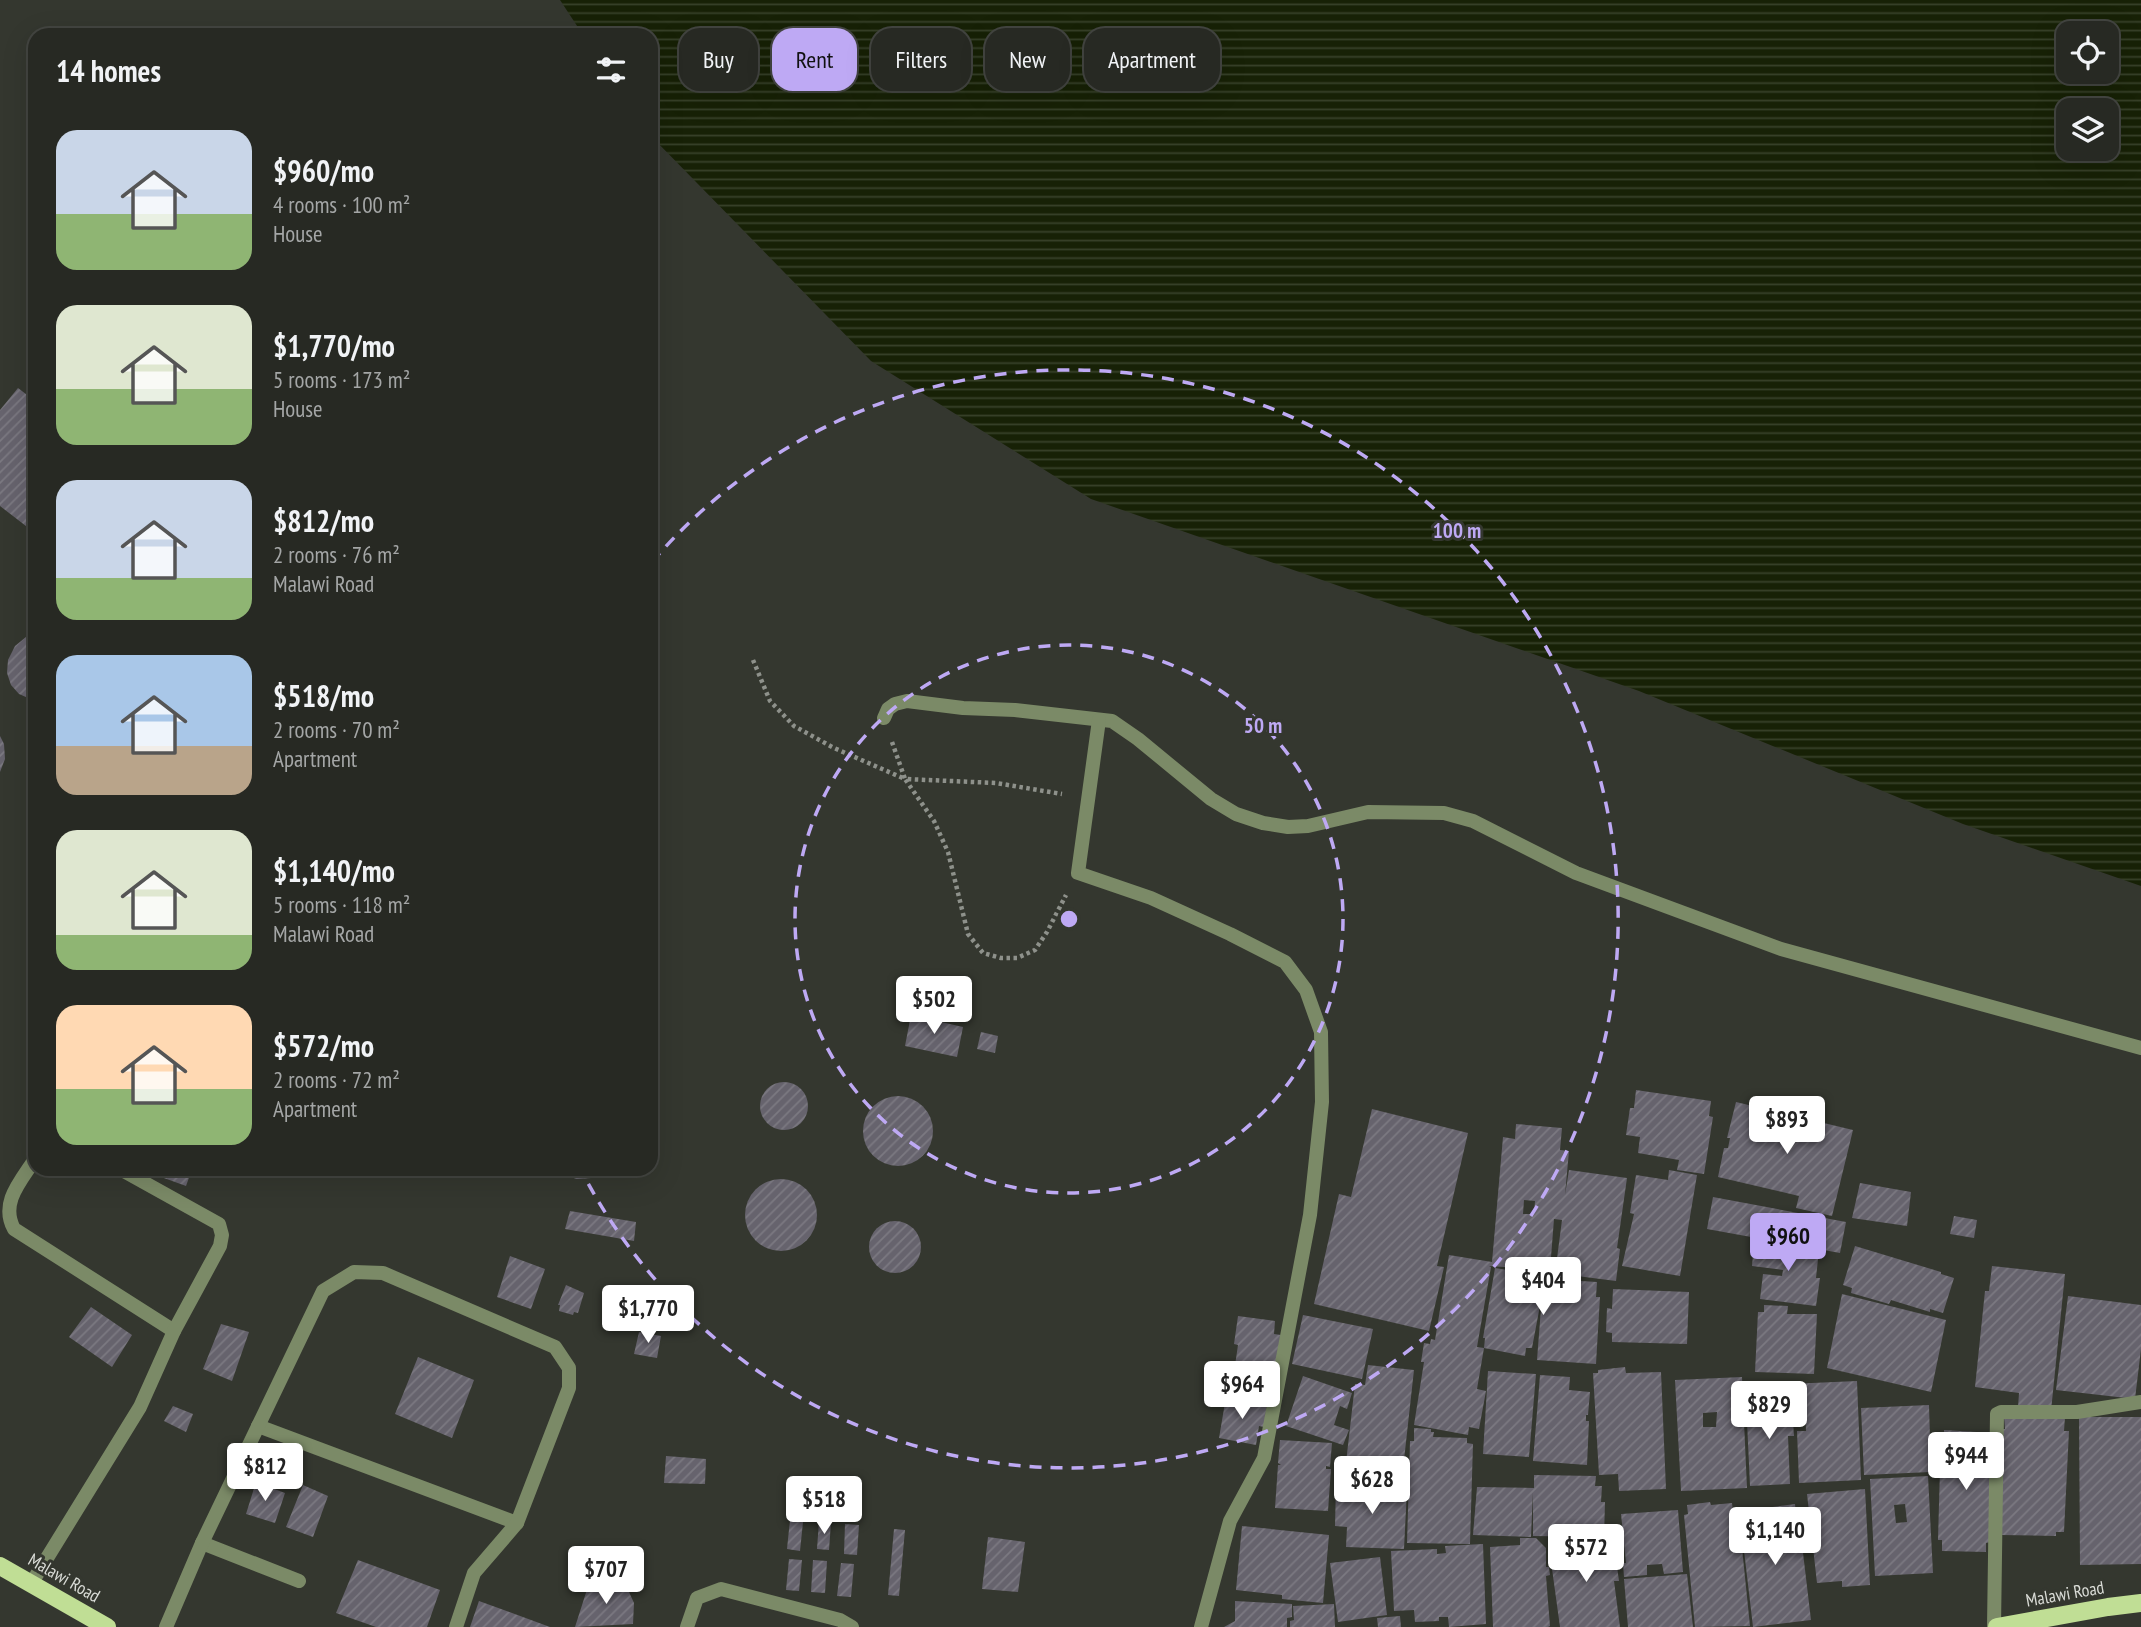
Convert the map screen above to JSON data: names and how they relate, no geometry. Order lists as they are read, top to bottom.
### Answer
{
  "streets": {
    "main road": ["Malawi Road"]
  },
  "page": {
    "chip": [
      "Buy",
      "Rent",
      "Filters",
      "New",
      "Apartment"
    ],
    "heading": "14 homes",
    "list": [
      {
        "name": "$960/mo",
        "note": "4 rooms · 100 m² · House"
      },
      {
        "name": "$1,770/mo",
        "note": "5 rooms · 173 m² · House"
      },
      {
        "name": "$812/mo",
        "note": "2 rooms · 76 m² · Malawi Road"
      },
      {
        "name": "$518/mo",
        "note": "2 rooms · 70 m² · Apartment"
      },
      {
        "name": "$1,140/mo",
        "note": "5 rooms · 118 m² · Malawi Road"
      },
      {
        "name": "$572/mo",
        "note": "2 rooms · 72 m² · Apartment"
      }
    ],
    "price": [
      "$502",
      "$893",
      "$960",
      "$404",
      "$1,770",
      "$964",
      "$829",
      "$944",
      "$812",
      "$628",
      "$518",
      "$1,140",
      "$572",
      "$707"
    ]
  },
  "rings": ["100 m", "50 m"]
}
